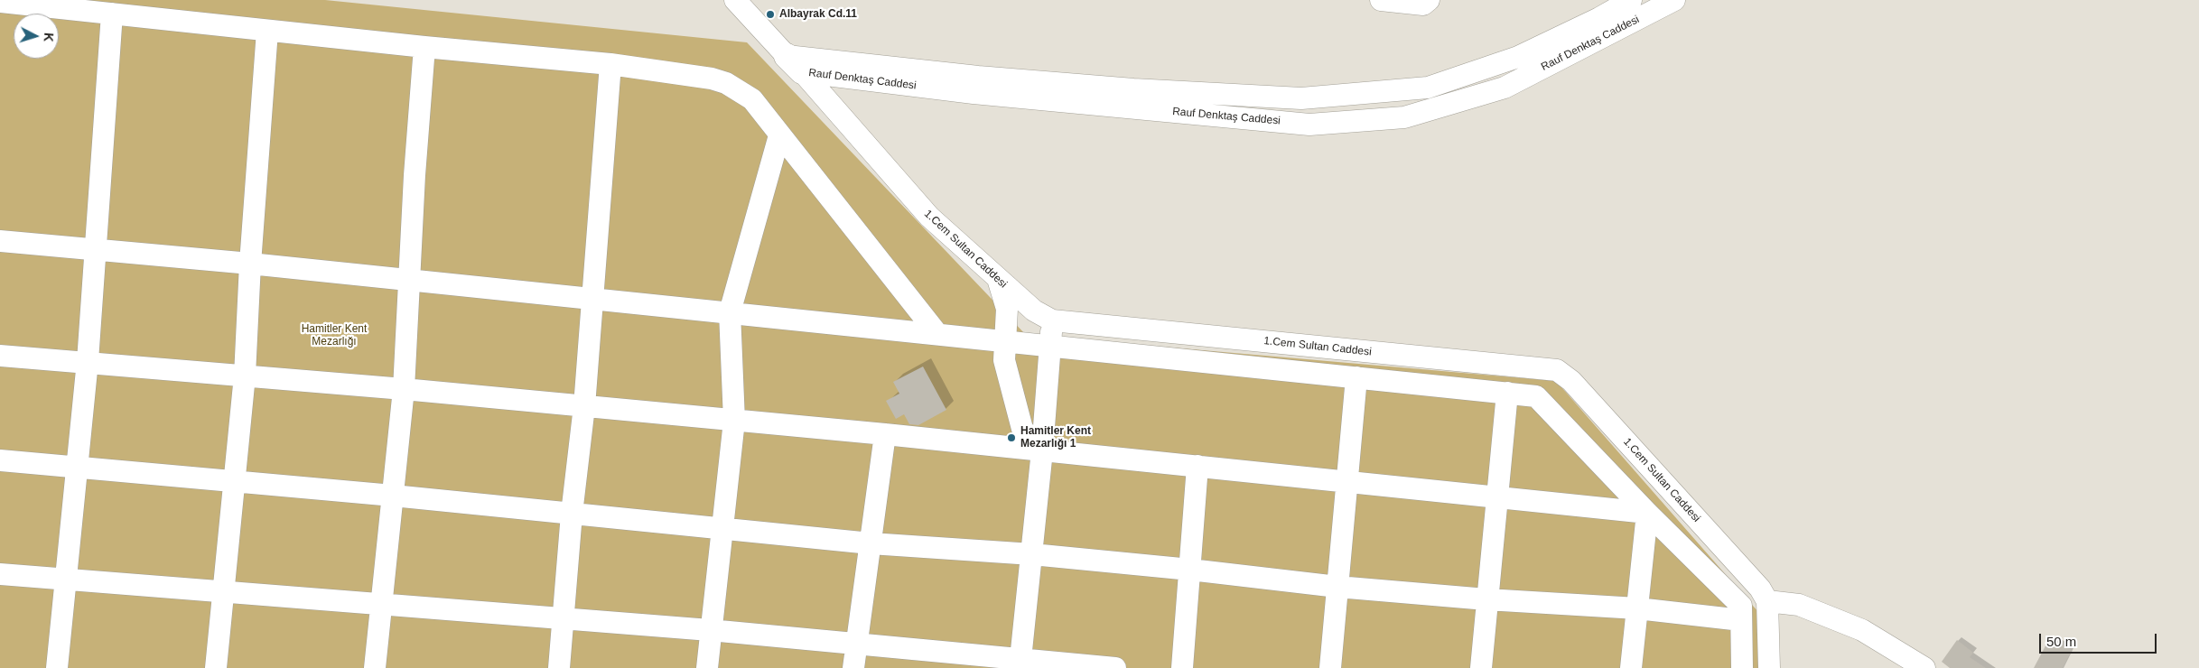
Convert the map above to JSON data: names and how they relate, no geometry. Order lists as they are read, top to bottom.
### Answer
{
  "streets": {
    "street": ["Rauf Denktaş Caddesi", "1.Cem Sultan Caddesi"]
  },
  "crossings": [
    ["Rauf Denktaş Caddesi", "1.Cem Sultan Caddesi"]
  ],
  "parks": ["Hamitler Kent Mezarlığı"],
  "places": ["Albayrak Cd.11", "Hamitler Kent Mezarlığı 1"],
  "scale_bar": "50 m",
  "north": "right"
}
